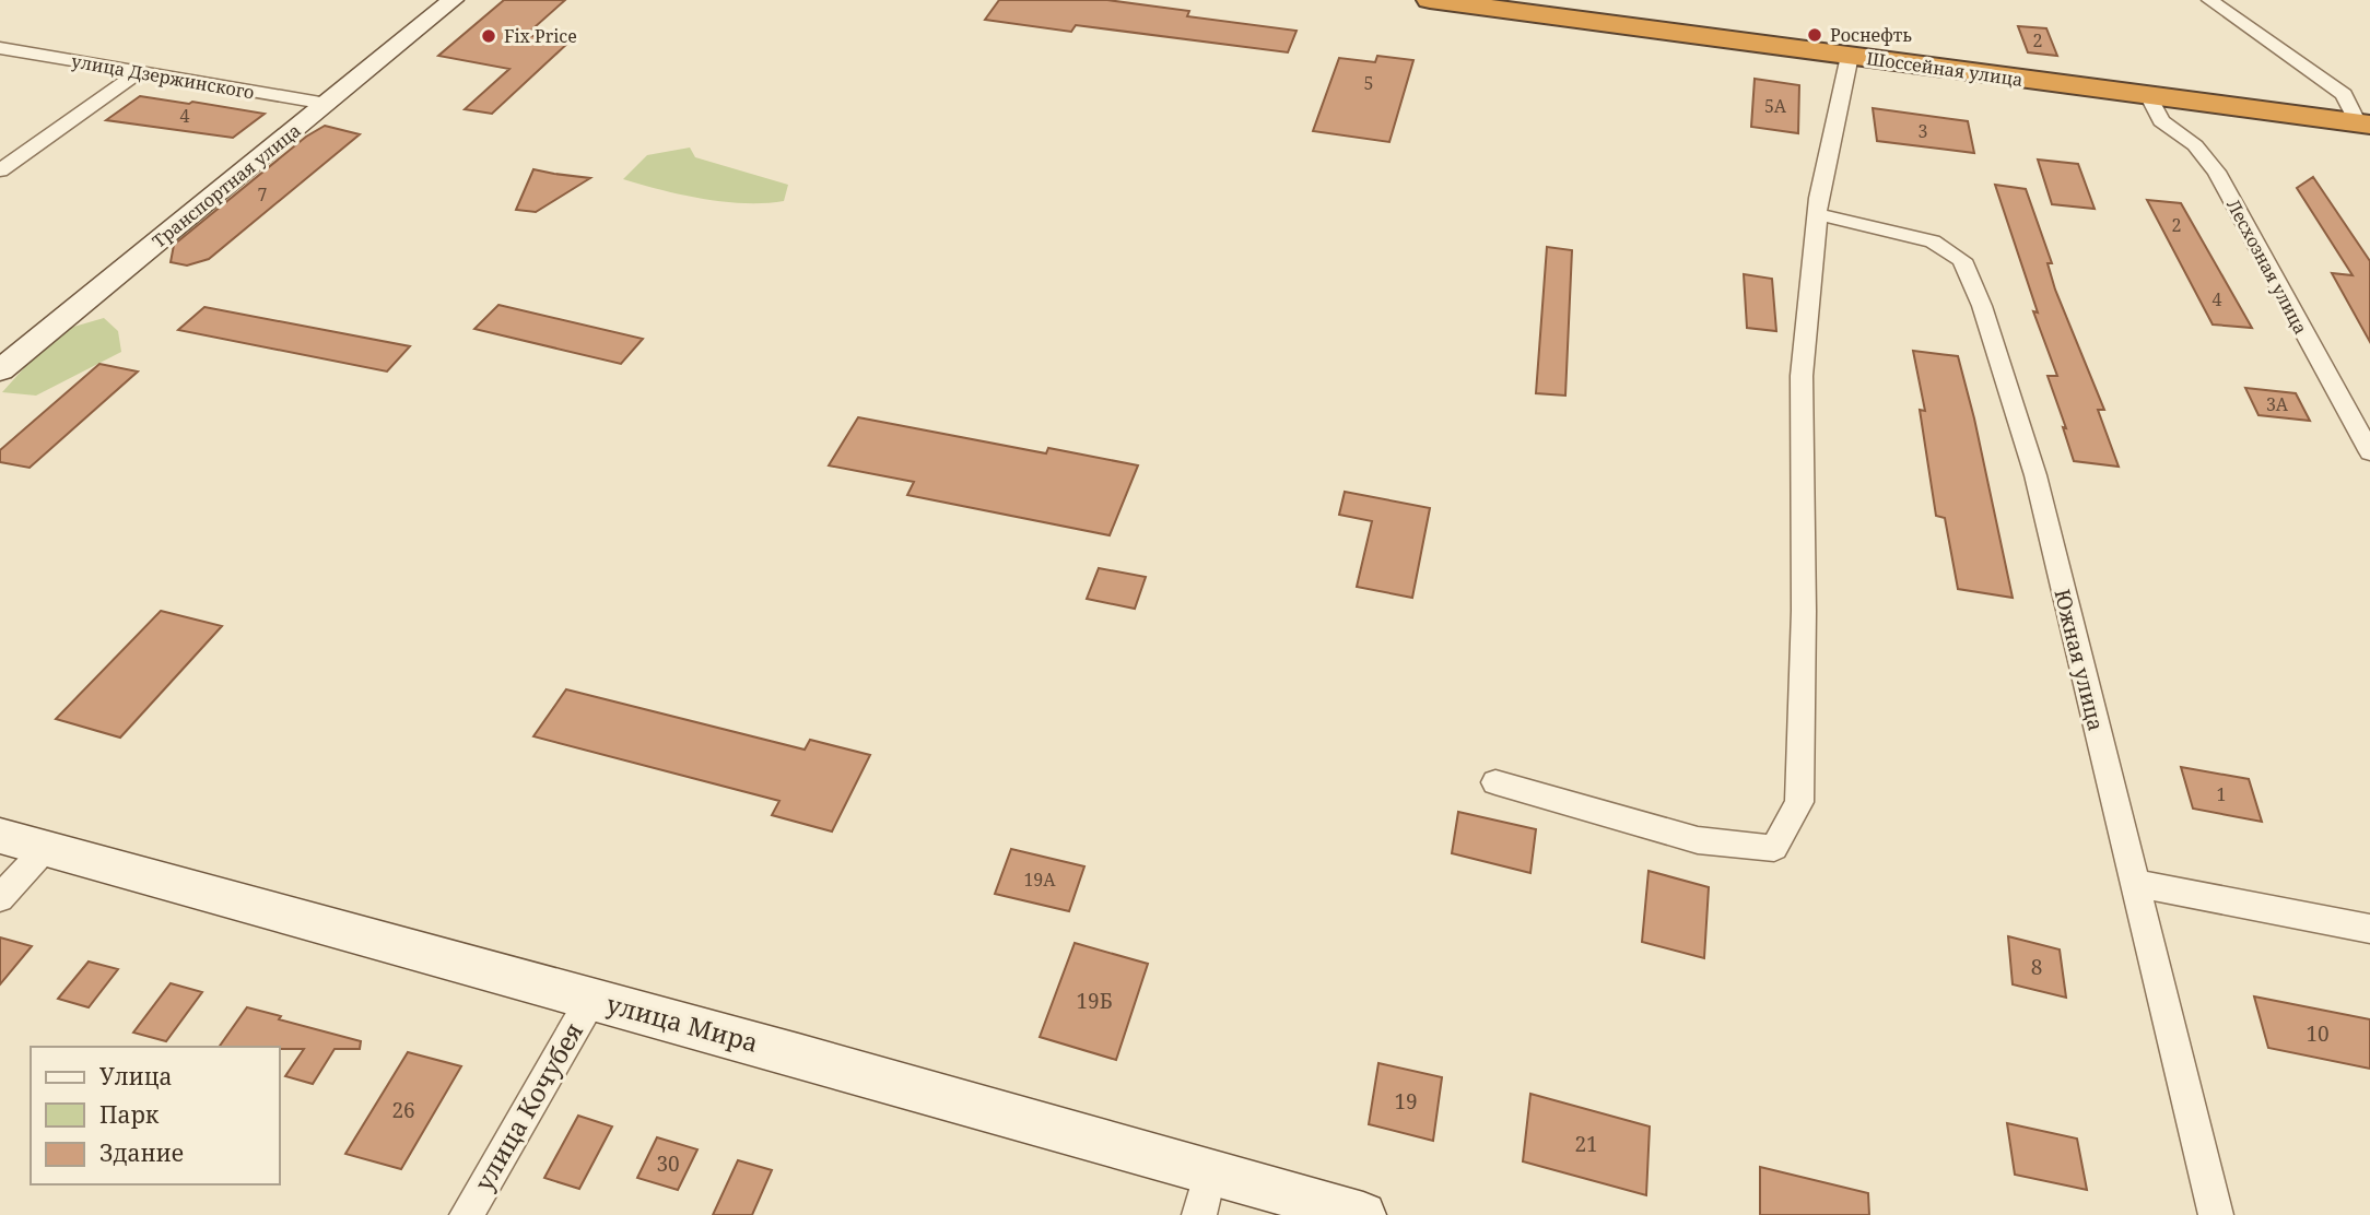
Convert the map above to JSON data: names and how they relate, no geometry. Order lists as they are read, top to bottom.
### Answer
{
  "streets": {
    "highway": ["Шоссейная улица"],
    "street": [
      "улица Дзержинского",
      "Транспортная улица",
      "Лесхозная улица",
      "Южная улица",
      "улица Мира",
      "улица Кочубея"
    ]
  },
  "crossings": [
    ["Шоссейная улица", "Лесхозная улица"],
    ["улица Дзержинского", "Транспортная улица"],
    ["улица Мира", "улица Кочубея"]
  ],
  "places": ["Роснефть", "Fix Price"],
  "house_numbers": [
    "2",
    "5",
    "5А",
    "4",
    "3",
    "7",
    "2",
    "4",
    "3А",
    "1",
    "19А",
    "8",
    "19Б",
    "10",
    "19",
    "26",
    "21",
    "30"
  ],
  "legend": ["Улица", "Парк", "Здание"]
}
